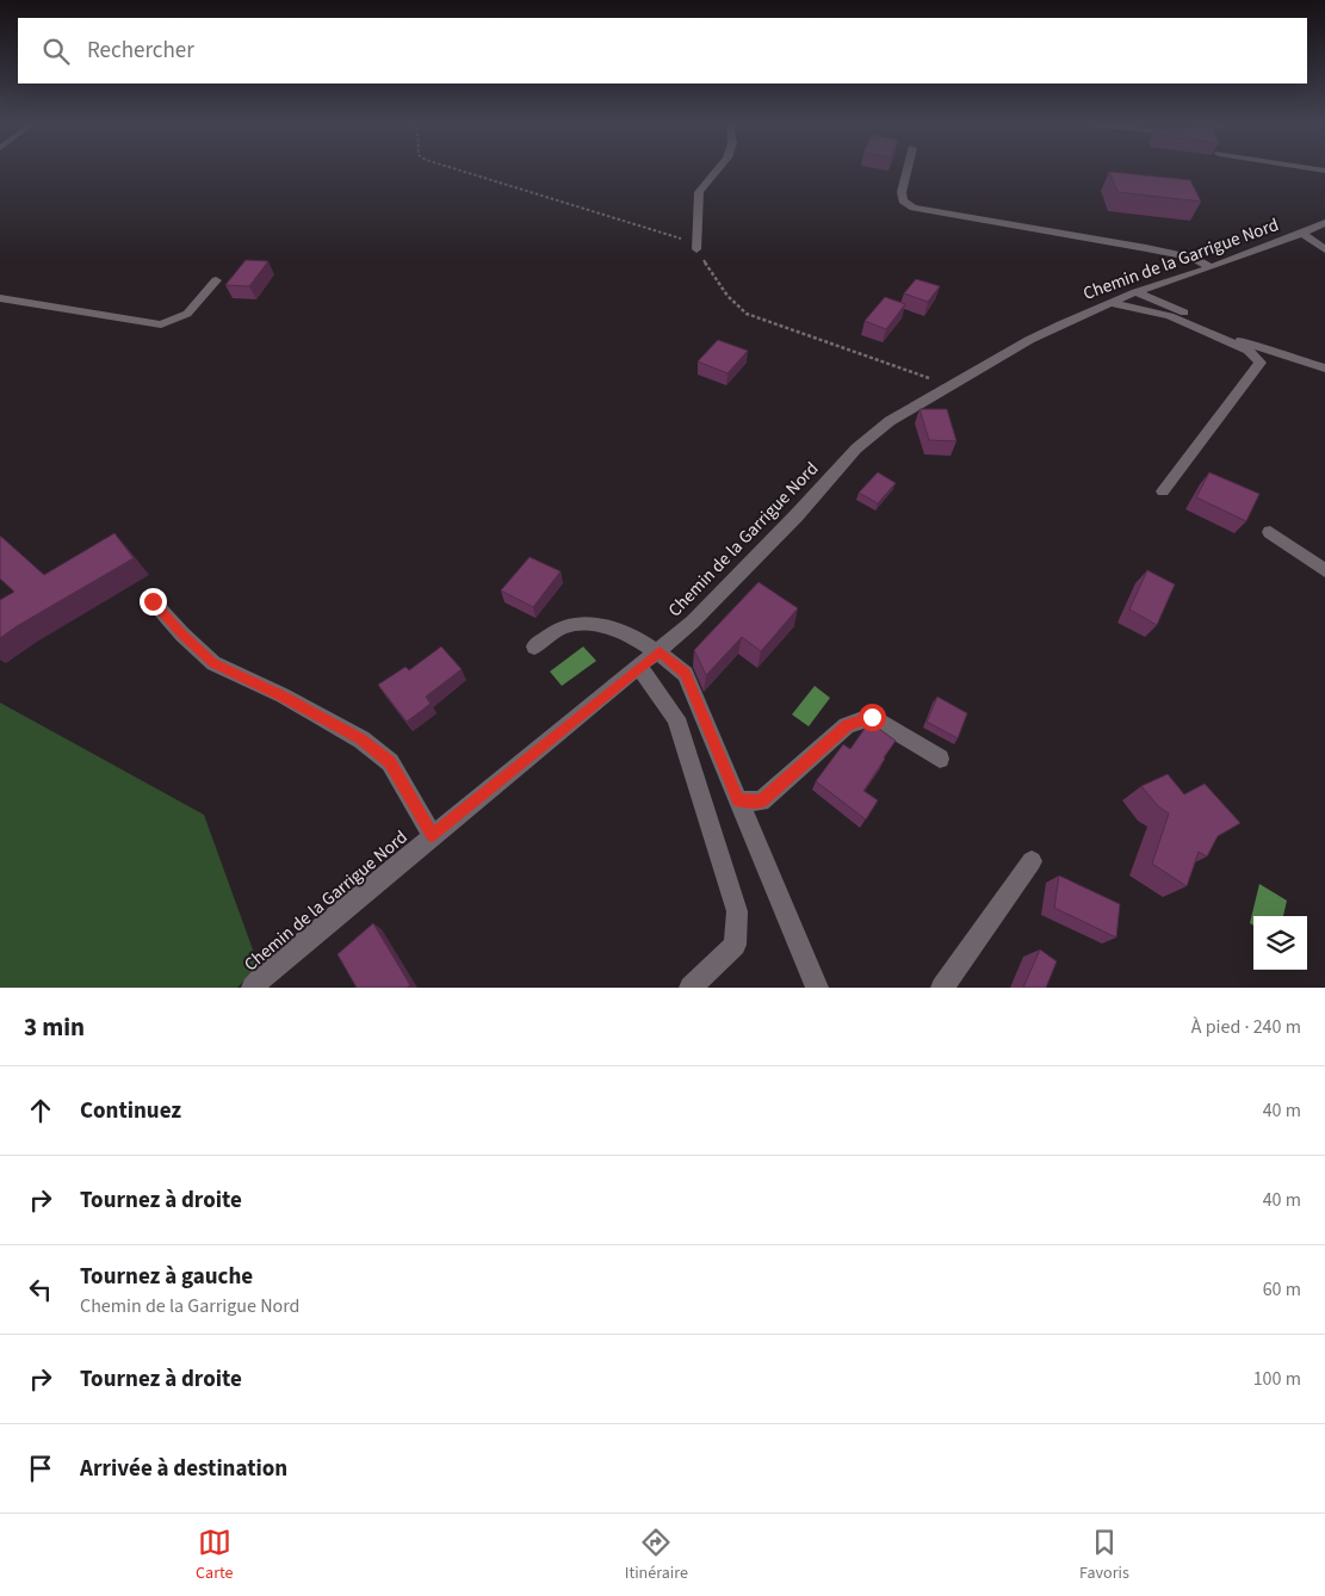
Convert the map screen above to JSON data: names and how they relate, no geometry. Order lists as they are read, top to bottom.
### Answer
{
  "streets": {
    "street": ["Chemin de la Garrigue Nord"]
  },
  "page": {
    "search": "Rechercher",
    "heading": ["3 min", "À pied · 240 m"],
    "list": [
      ["Continuez", "40 m"],
      ["Tournez à droite", "40 m"],
      ["Tournez à gauche", "Chemin de la Garrigue Nord", "60 m"],
      ["Tournez à droite", "100 m"],
      "Arrivée à destination"
    ],
    "nav": ["Carte", "Itinéraire", "Favoris"]
  }
}
